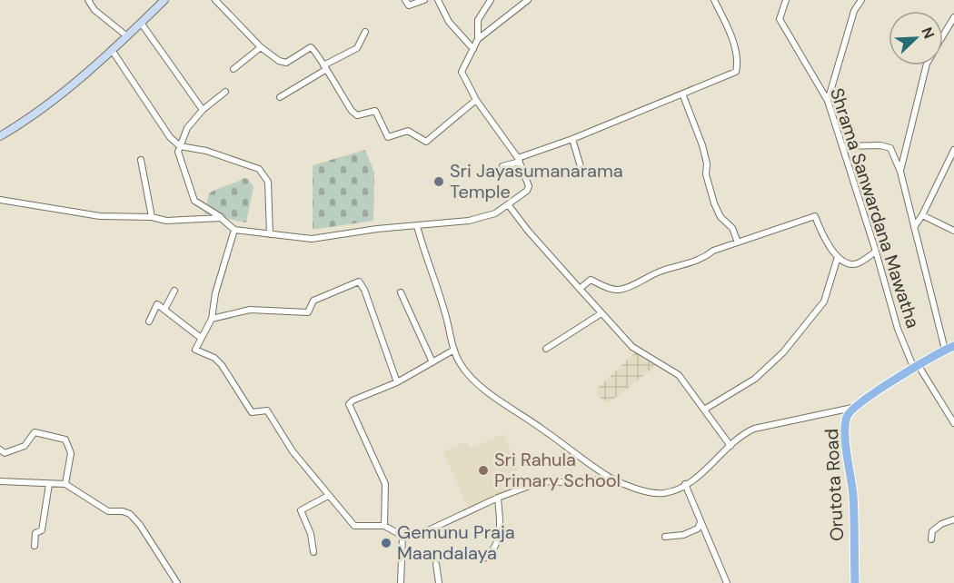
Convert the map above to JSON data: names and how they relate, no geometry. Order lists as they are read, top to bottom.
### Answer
{
  "streets": {
    "main road": ["Orutota Road"],
    "street": ["Shrama Sanwardana Mawatha"]
  },
  "crossings": [
    ["Shrama Sanwardana Mawatha", "Orutota Road"]
  ],
  "places": ["Sri Jayasumanarama Temple", "Sri Rahula Primary School", "Gemunu Praja Maandalaya"],
  "north": "top right"
}
